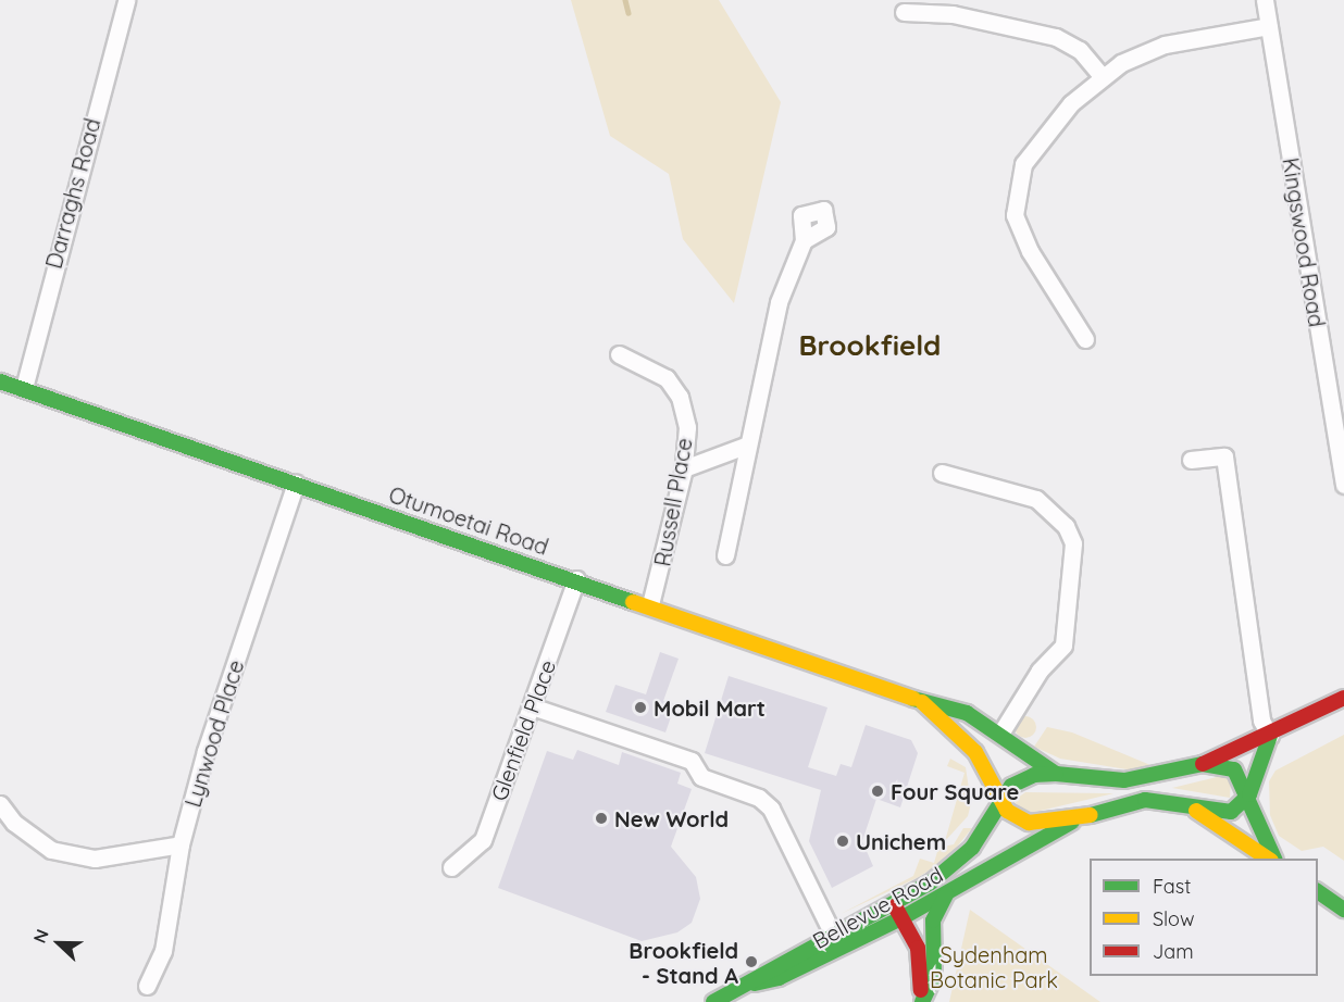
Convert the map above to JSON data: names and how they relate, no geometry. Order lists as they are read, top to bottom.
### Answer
{
  "streets": {
    "main road": ["Otumoetai Road", "Bellevue Road"],
    "street": [
      "Darraghs Road",
      "Kingswood Road",
      "Russell Place",
      "Glenfield Place",
      "Lynwood Place"
    ]
  },
  "crossings": [
    ["Darraghs Road", "Otumoetai Road"],
    ["Russell Place", "Otumoetai Road"],
    ["Otumoetai Road", "Glenfield Place"],
    ["Otumoetai Road", "Lynwood Place"],
    ["Otumoetai Road", "Bellevue Road"]
  ],
  "districts": ["Brookfield"],
  "parks": ["Sydenham Botanic Park"],
  "places": [
    "Mobil Mart",
    "Four Square",
    "New World",
    "Unichem",
    "Brookfield - Stand A"
  ],
  "legend": ["Fast", "Slow", "Jam"],
  "north": "left"
}
